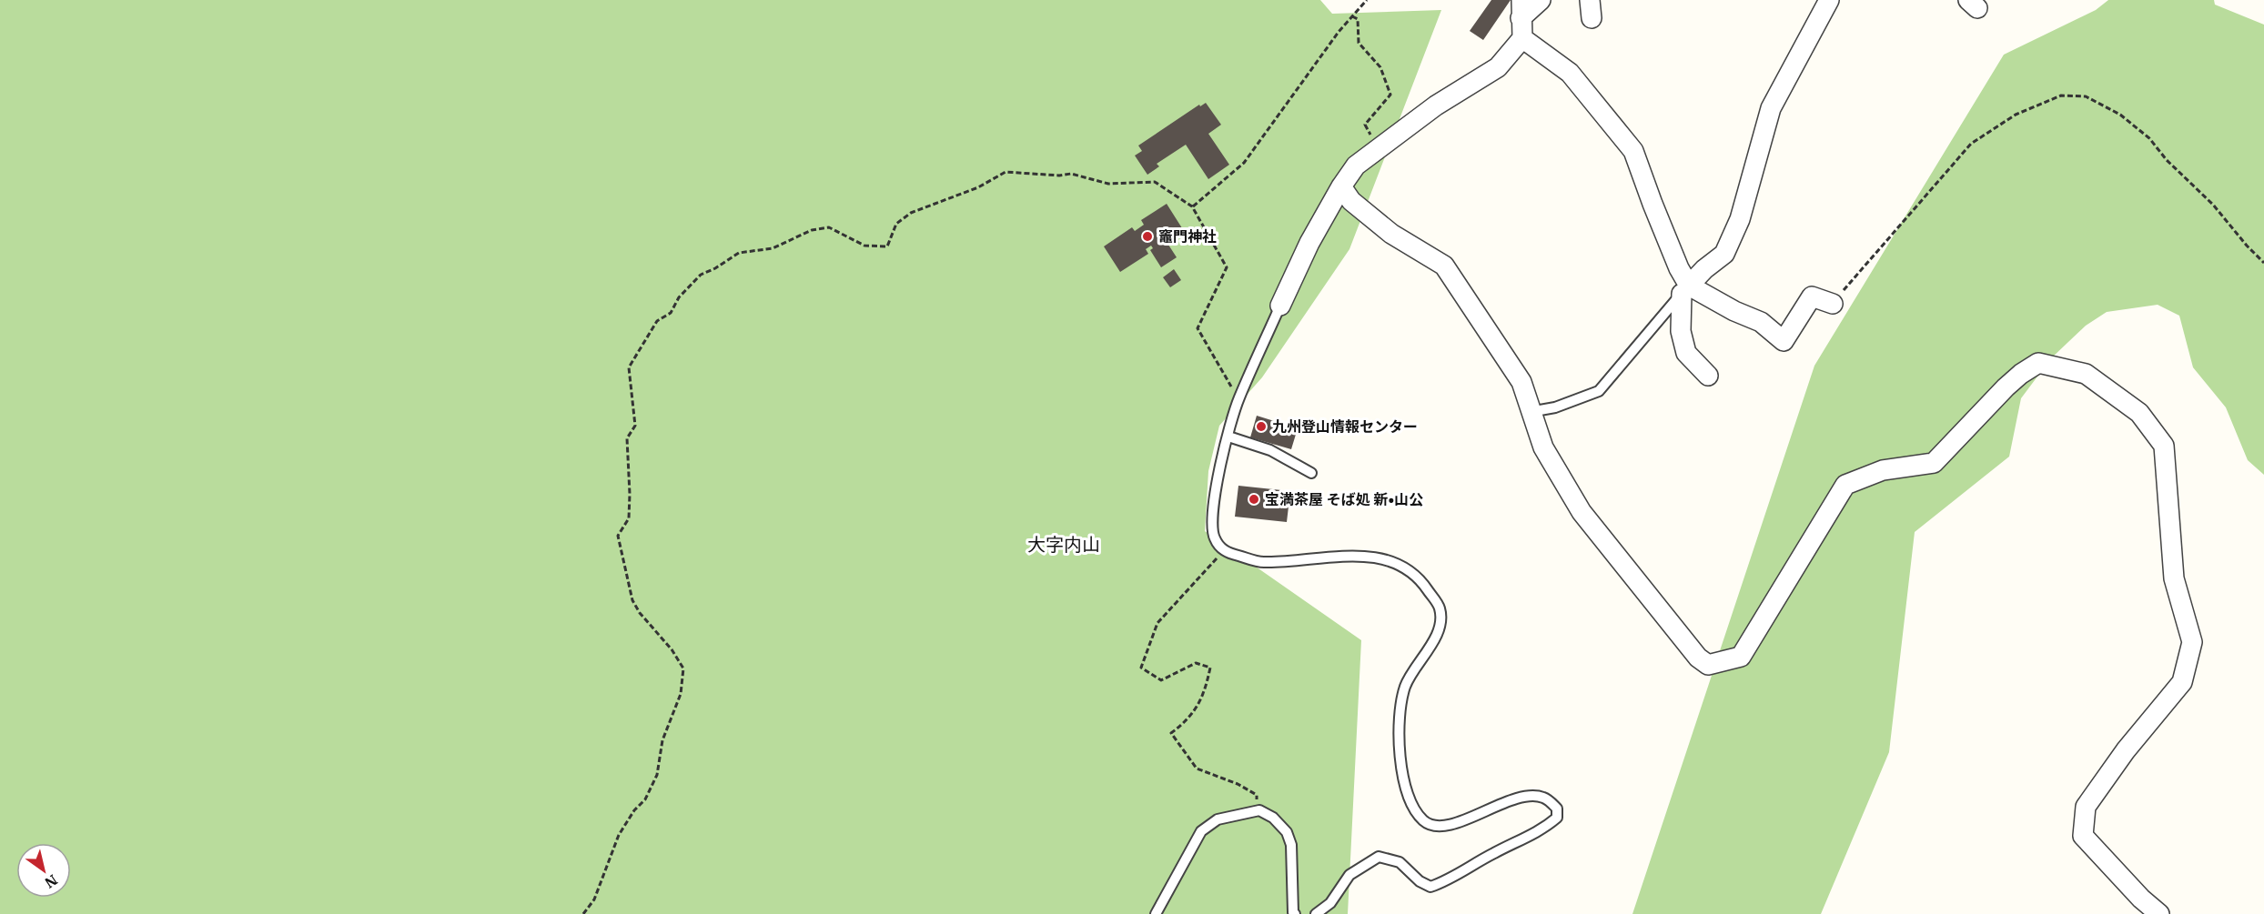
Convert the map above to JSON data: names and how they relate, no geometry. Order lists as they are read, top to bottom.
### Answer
{
  "districts": ["大字内山"],
  "places": ["竈門神社", "九州登山情報センター", "宝満茶屋 そば処 新•山公"],
  "north": "bottom right"
}
